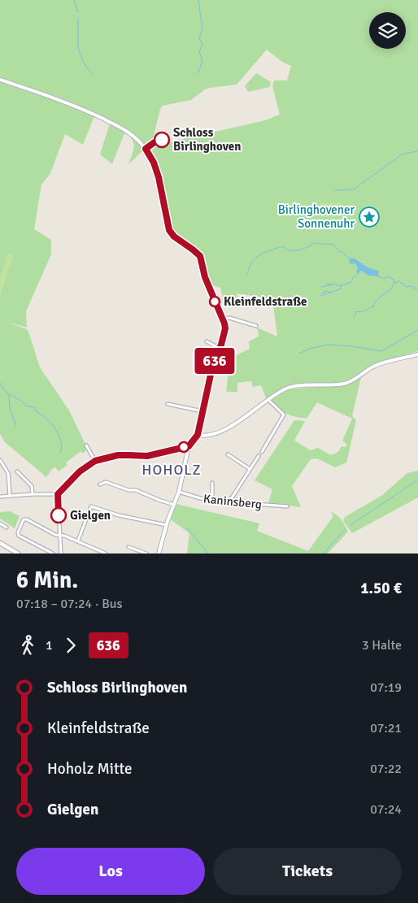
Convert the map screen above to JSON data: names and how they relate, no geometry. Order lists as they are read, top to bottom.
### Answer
{
  "streets": {
    "street": ["Kaninsberg"]
  },
  "districts": ["HOHOLZ"],
  "places": {
    "other": ["Schloss Birlinghoven", "Kleinfeldstraße", "Gielgen"],
    "place": ["Birlinghovener Sonnenuhr"]
  },
  "lines": ["bus line 636"],
  "page": {
    "on_map": "636",
    "heading": ["6 Min.", "07:18 – 07:24 · Bus", "1.50 €"],
    "legs": ["1", "636", "3 Halte"],
    "list": [
      {
        "name": "Schloss Birlinghoven",
        "value": "07:19"
      },
      {
        "name": "Kleinfeldstraße",
        "value": "07:21"
      },
      {
        "name": "Hoholz Mitte",
        "value": "07:22"
      },
      {
        "name": "Gielgen",
        "value": "07:24"
      }
    ],
    "buttons": ["Los", "Tickets"]
  }
}
